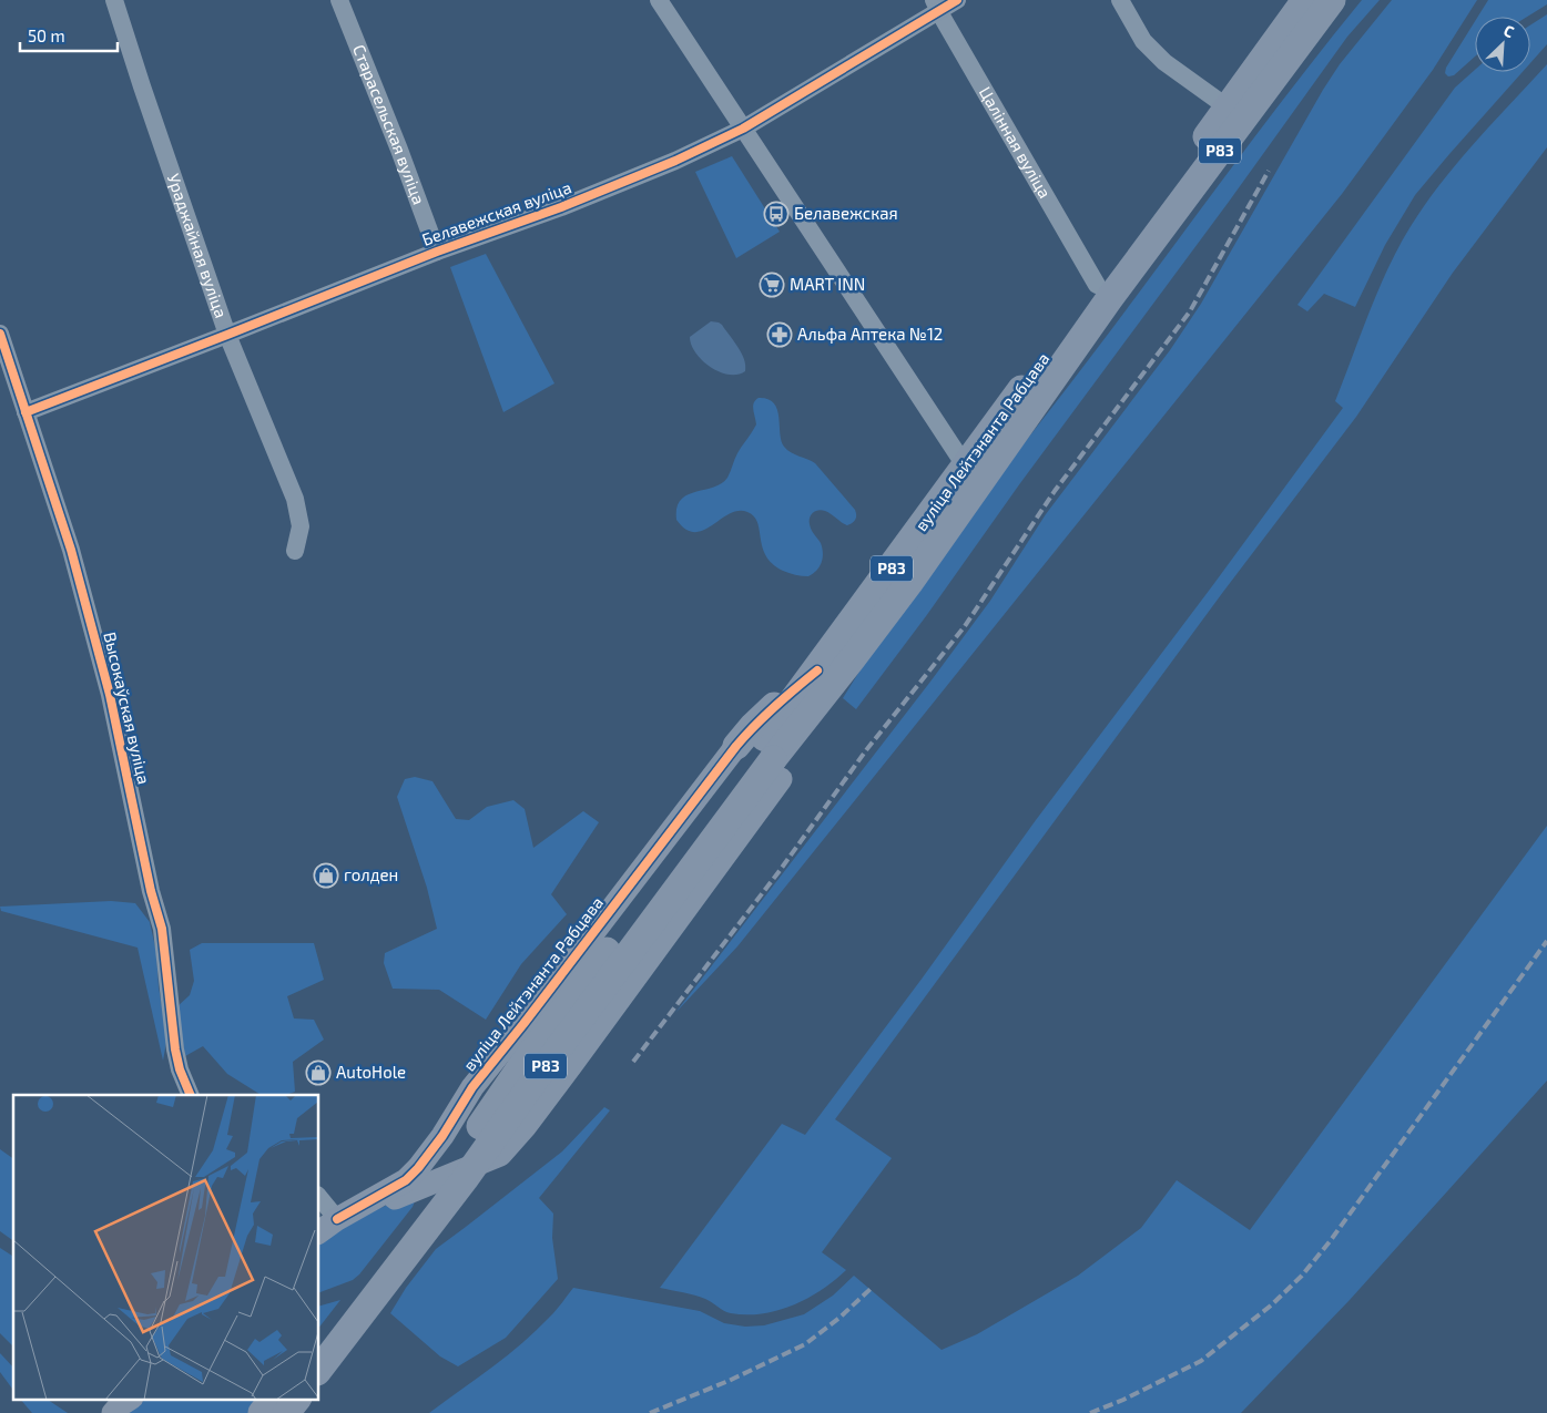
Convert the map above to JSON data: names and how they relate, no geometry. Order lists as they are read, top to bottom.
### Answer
{
  "streets": {
    "highway": ["Р83", "вуліца Лейтэнанта Рабцава"],
    "street": [
      "Старасельская вуліца",
      "Цалінная вуліца",
      "Белавежская вуліца",
      "Ураджайная вуліца",
      "Высокаўская вуліца"
    ]
  },
  "crossings": [
    ["Старасельская вуліца", "Белавежская вуліца"],
    ["Цалінная вуліца", "Белавежская вуліца"],
    ["Цалінная вуліца", "вуліца Лейтэнанта Рабцава"],
    ["Белавежская вуліца", "Ураджайная вуліца"],
    ["Белавежская вуліца", "Высокаўская вуліца"]
  ],
  "places": {
    "bus stop": ["Белавежская"],
    "supermarket": ["MART INN"],
    "pharmacy": ["Альфа Аптека №12"],
    "shop": ["голден", "AutoHole"]
  },
  "scale_bar": "50 m",
  "north": "top right"
}
